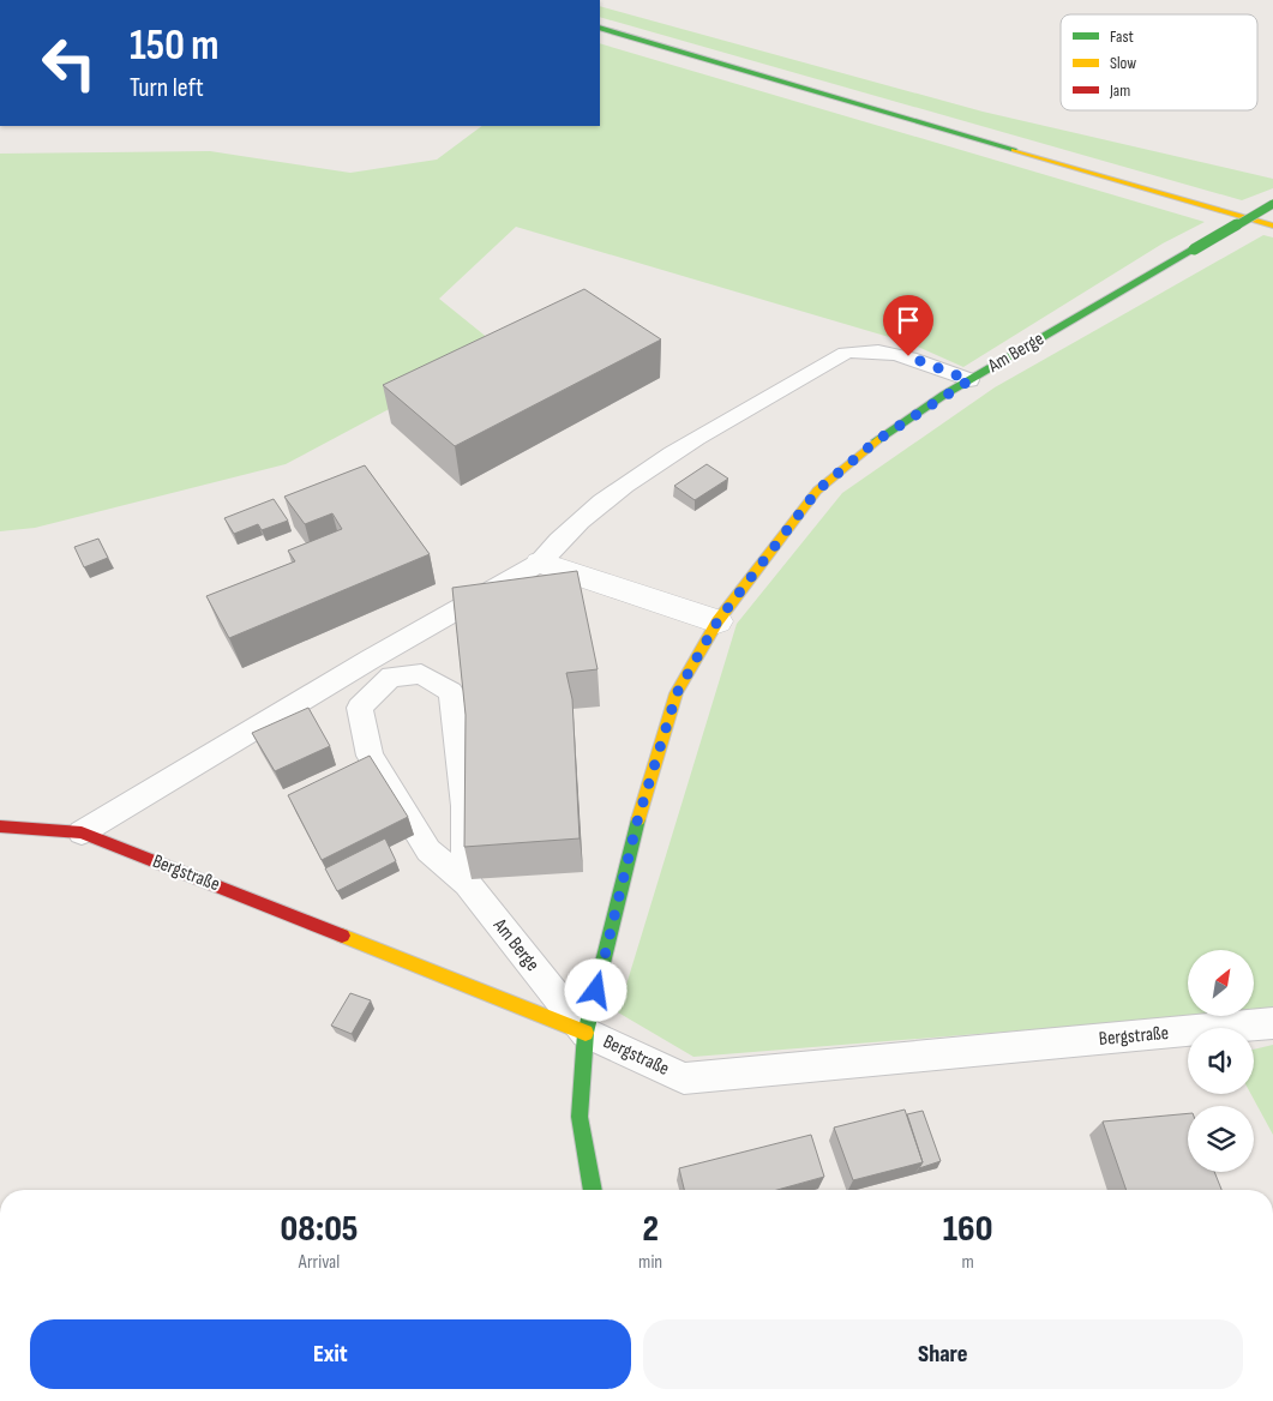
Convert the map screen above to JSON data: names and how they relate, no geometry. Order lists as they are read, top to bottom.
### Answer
{
  "streets": {
    "main road": ["Am Berge", "Bergstraße"]
  },
  "crossings": [
    ["Am Berge", "Bergstraße"]
  ],
  "legend": ["Fast", "Slow", "Jam"],
  "north": "top right",
  "page": {
    "turn": ["150 m", "Turn left"],
    "eta": [
      "08:05",
      "Arrival",
      "2",
      "min",
      "160",
      "m"
    ],
    "buttons": ["Exit", "Share"]
  }
}
